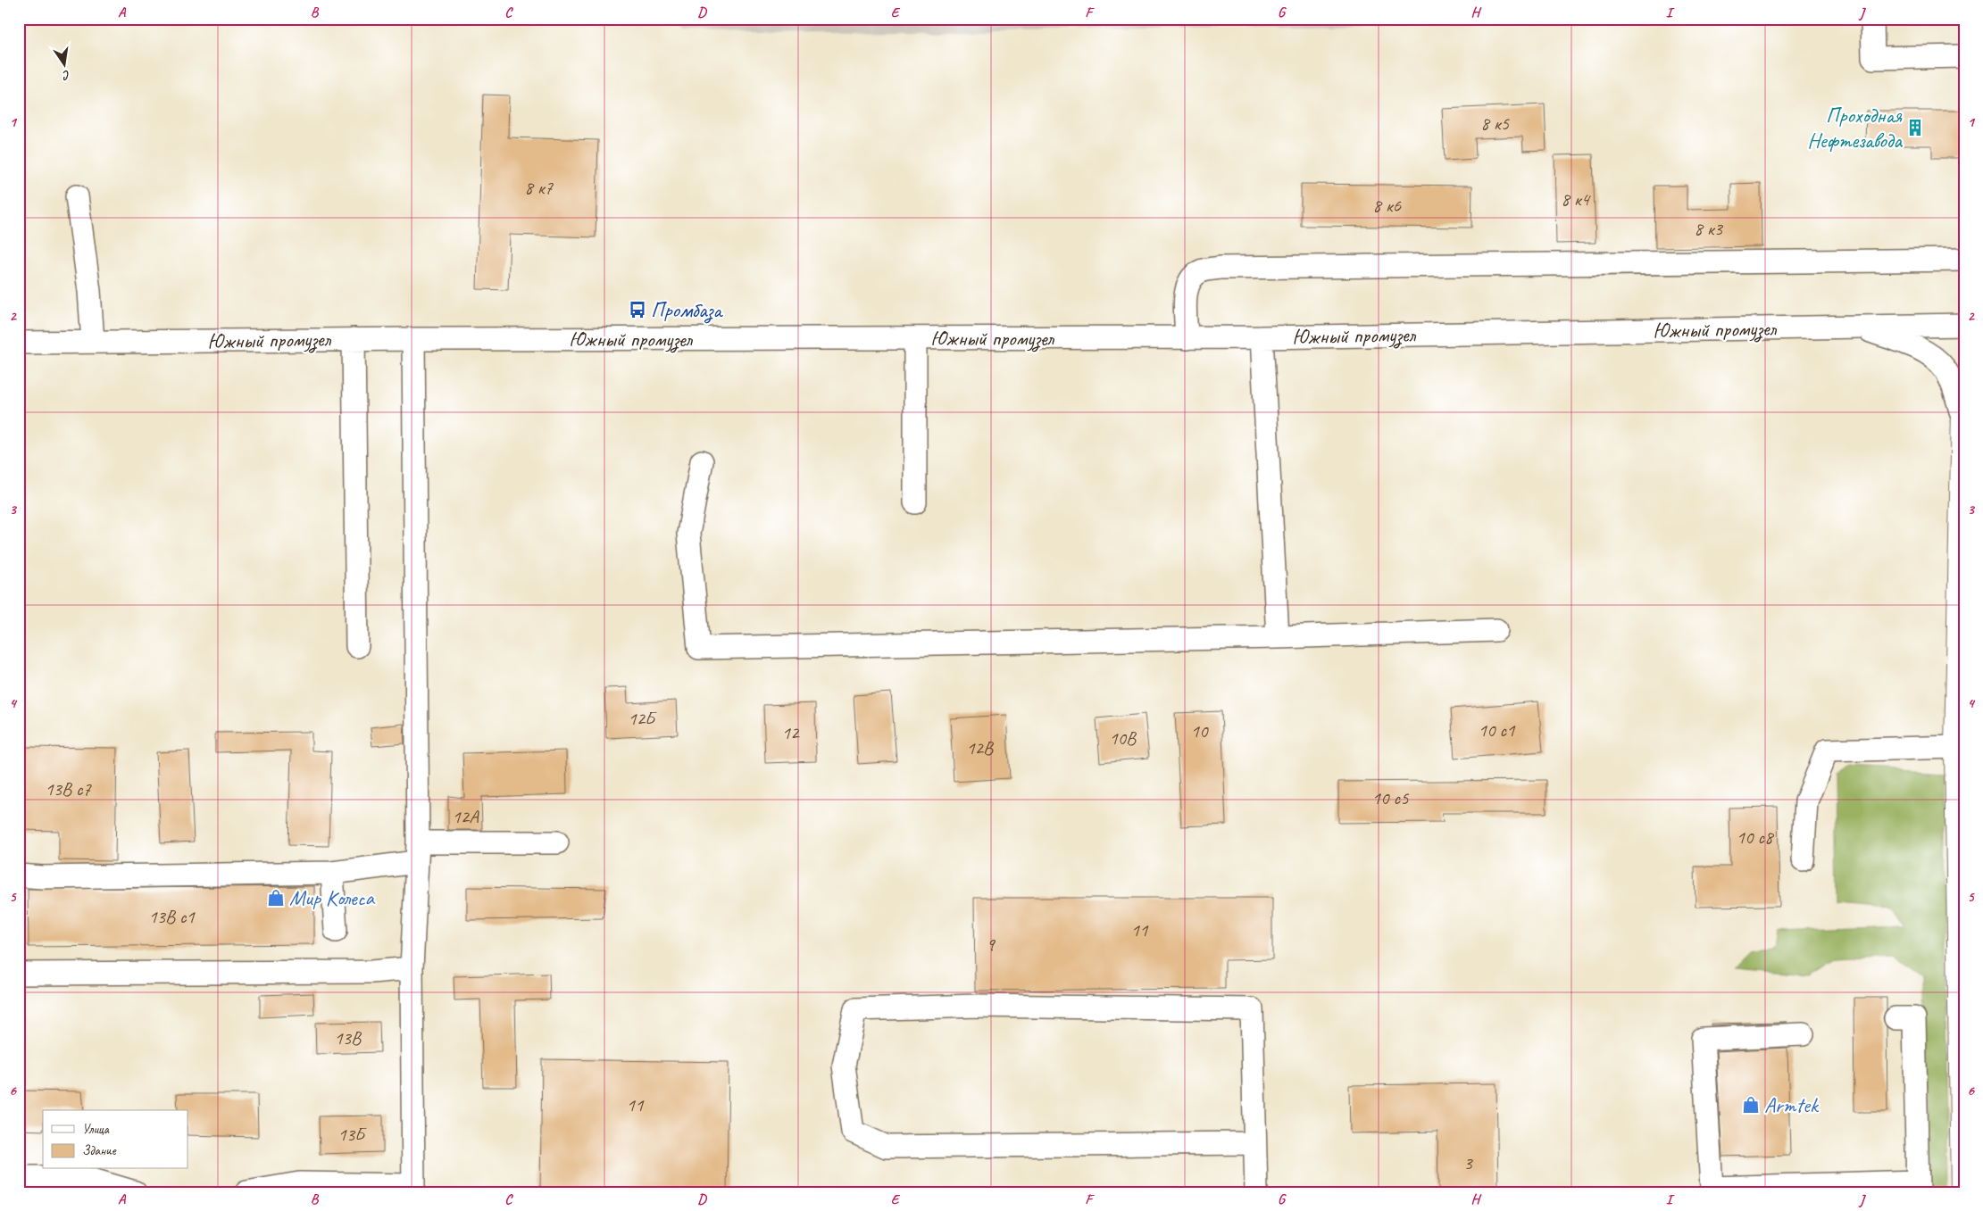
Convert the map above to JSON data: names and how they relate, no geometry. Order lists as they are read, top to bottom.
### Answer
{
  "streets": {
    "street": ["Южный промузел"]
  },
  "places": {
    "building": ["Проходная Нефтезавода"],
    "bus stop": ["Промбаза"],
    "shop": ["Мир Колеса", "Armtek"]
  },
  "house_numbers": [
    "8 к5",
    "8 к7",
    "8 к4",
    "8 к6",
    "8 к3",
    "12Б",
    "10 с1",
    "10",
    "12",
    "10В",
    "12В",
    "13В с7",
    "10 с5",
    "12А",
    "10 с8",
    "13В с1",
    "11",
    "9",
    "13В",
    "11",
    "13Б",
    "3"
  ],
  "legend": ["Улица", "Здание"],
  "north": "bottom",
  "grid": {
    "columns": [
      "A",
      "B",
      "C",
      "D",
      "E",
      "F",
      "G",
      "H",
      "I",
      "J"
    ],
    "rows": [
      "1",
      "2",
      "3",
      "4",
      "5",
      "6"
    ]
  }
}
